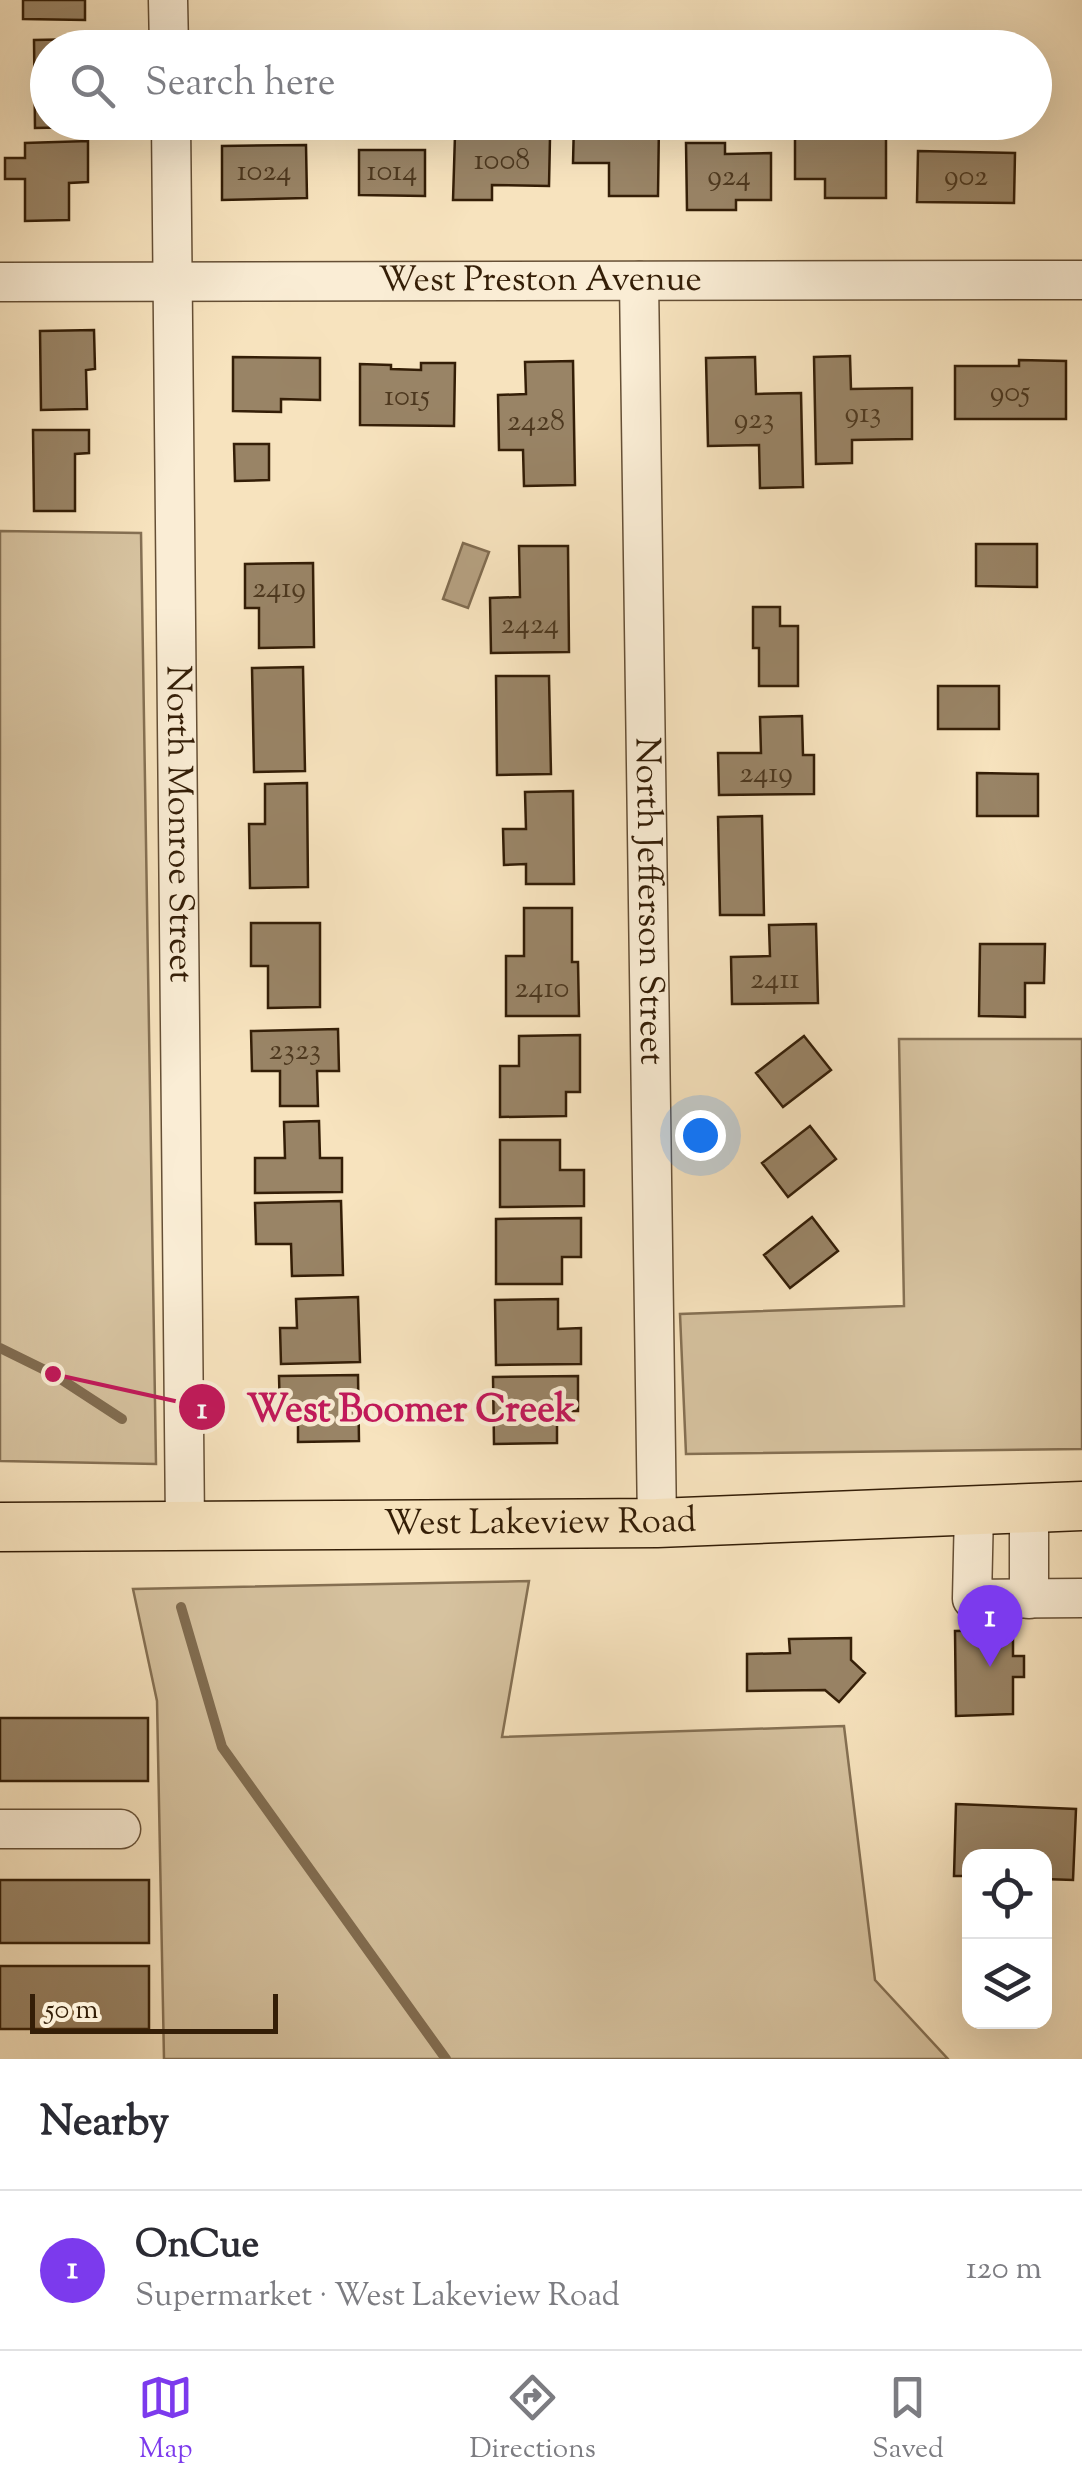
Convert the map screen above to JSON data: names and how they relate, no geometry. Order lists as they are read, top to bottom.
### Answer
{
  "streets": {
    "main road": ["West Lakeview Road"],
    "street": ["West Preston Avenue", "North Monroe Street", "North Jefferson Street"]
  },
  "crossings": [
    ["West Preston Avenue", "North Monroe Street"],
    ["West Preston Avenue", "North Jefferson Street"],
    ["North Monroe Street", "West Lakeview Road"],
    ["North Jefferson Street", "West Lakeview Road"]
  ],
  "places": ["West Boomer Creek"],
  "house_numbers": [
    "1008",
    "1024",
    "1014",
    "924",
    "902",
    "905",
    "1015",
    "913",
    "923",
    "2428",
    "2419",
    "2424",
    "2419",
    "2411",
    "2410",
    "2323"
  ],
  "scale_bar": "50 m",
  "page": {
    "search": "Search here",
    "pins": "1",
    "scale": "50 m",
    "heading": "Nearby",
    "list": [
      {
        "mark": "1",
        "name": "OnCue",
        "note": "Supermarket · West Lakeview Road",
        "value": "120 m"
      }
    ],
    "nav": ["Map", "Directions", "Saved"]
  }
}
